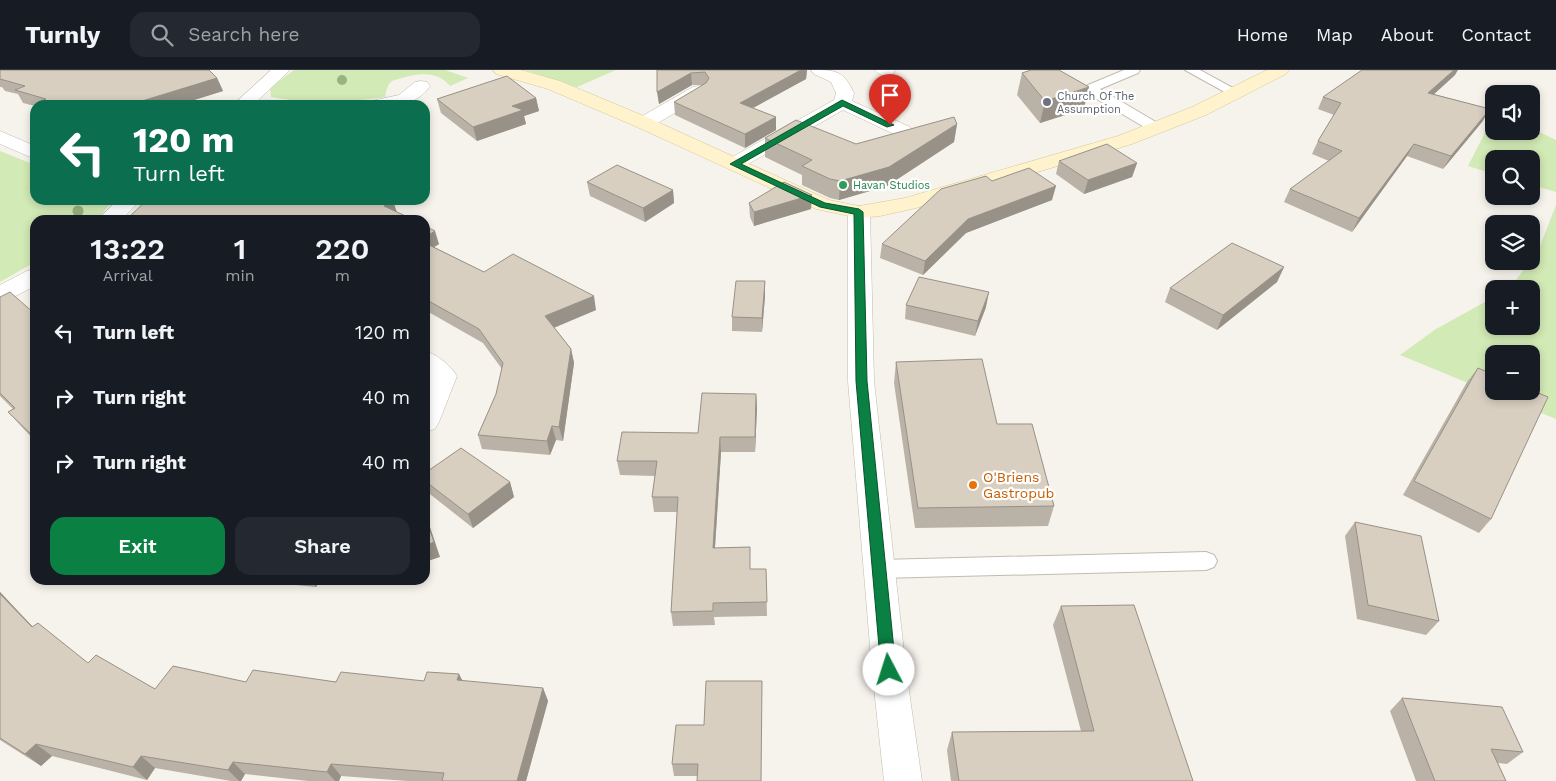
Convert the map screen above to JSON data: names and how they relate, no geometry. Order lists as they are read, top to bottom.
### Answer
{
  "places": ["Church Of The Assumption", "Havan Studios", "O'Briens Gastropub"],
  "page": {
    "header": "Turnly",
    "search": "Search here",
    "nav": [
      "Home",
      "Map",
      "About",
      "Contact"
    ],
    "map_buttons": ["+", "−"],
    "turn": ["120 m", "Turn left"],
    "eta": [
      "13:22",
      "Arrival",
      "1",
      "min",
      "220",
      "m"
    ],
    "list": [
      {
        "name": "Turn left",
        "value": "120 m"
      },
      {
        "name": "Turn right",
        "value": "40 m"
      },
      {
        "name": "Turn right",
        "value": "40 m"
      }
    ],
    "buttons": ["Exit", "Share"]
  }
}
